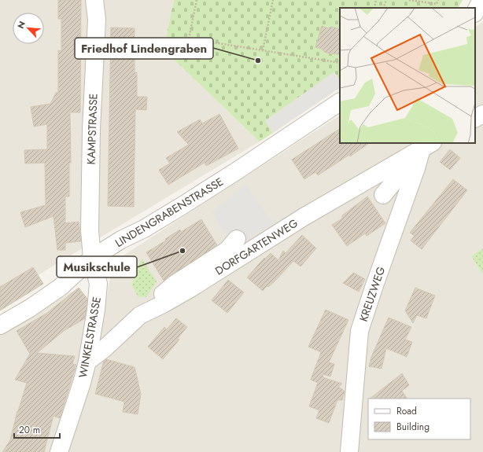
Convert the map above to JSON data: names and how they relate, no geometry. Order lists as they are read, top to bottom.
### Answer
{
  "streets": {
    "street": [
      "KAMPSTRASSE",
      "LINDENGRABENSTRASSE",
      "DORFGARTENWEG",
      "KREUZWEG",
      "WINKELSTRASSE"
    ]
  },
  "crossings": [
    ["KAMPSTRASSE", "LINDENGRABENSTRASSE"],
    ["KAMPSTRASSE", "WINKELSTRASSE"],
    ["LINDENGRABENSTRASSE", "WINKELSTRASSE"],
    ["DORFGARTENWEG", "KREUZWEG"],
    ["DORFGARTENWEG", "WINKELSTRASSE"]
  ],
  "places": ["Friedhof Lindengraben", "Musikschule"],
  "legend": ["Road", "Building"],
  "scale_bar": "20 m",
  "north": "top left"
}
